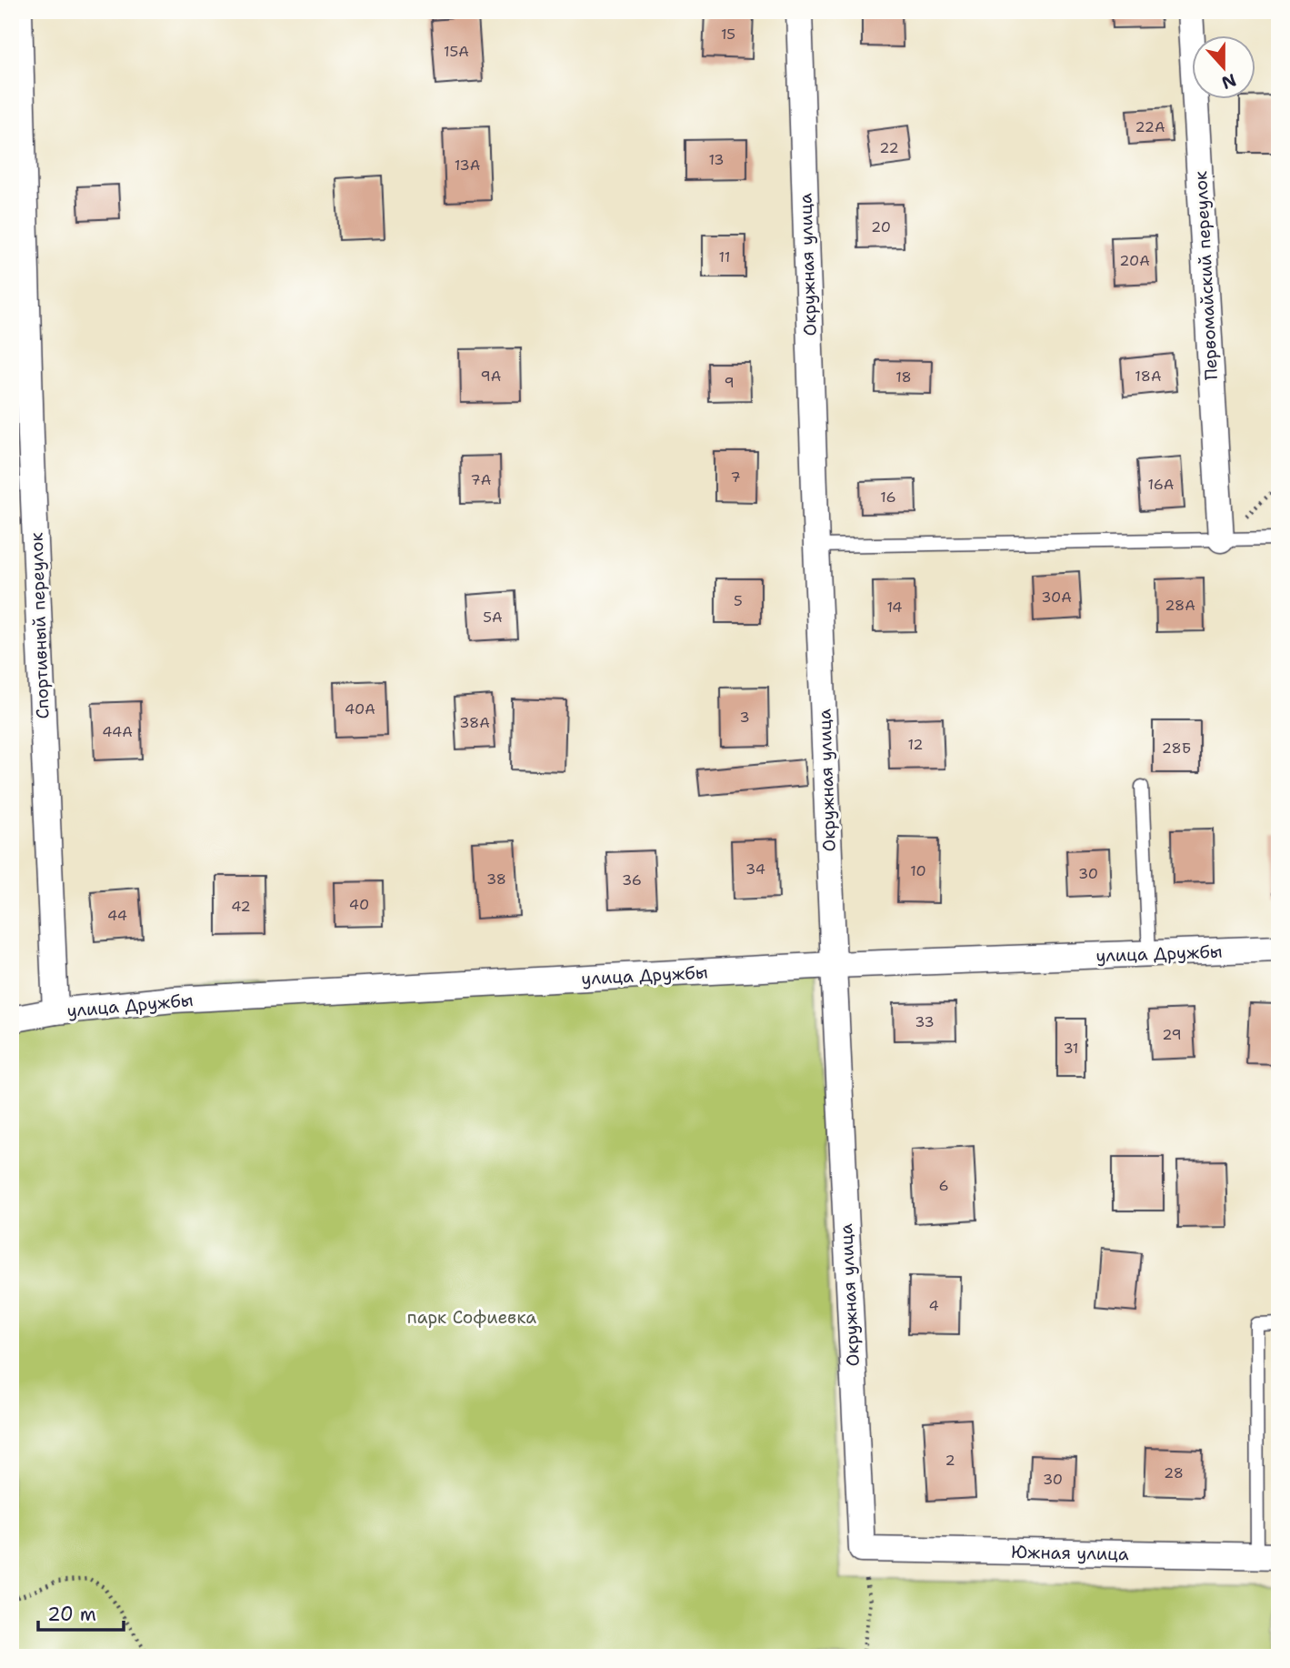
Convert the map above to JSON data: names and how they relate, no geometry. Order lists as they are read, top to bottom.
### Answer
{
  "streets": {
    "street": [
      "Окружная улица",
      "Первомайский переулок",
      "Спортивный переулок",
      "улица Дружбы",
      "Южная улица"
    ]
  },
  "crossings": [
    ["Окружная улица", "улица Дружбы"],
    ["Окружная улица", "Южная улица"],
    ["Спортивный переулок", "улица Дружбы"]
  ],
  "parks": ["парк Софиевка"],
  "house_numbers": [
    "15",
    "15А",
    "22А",
    "22",
    "13",
    "13А",
    "20",
    "11",
    "20А",
    "9А",
    "18А",
    "18",
    "9",
    "7",
    "7А",
    "16А",
    "16",
    "30А",
    "5",
    "28А",
    "14",
    "5А",
    "40А",
    "3",
    "38А",
    "44А",
    "12",
    "28Б",
    "34",
    "10",
    "30",
    "38",
    "36",
    "40",
    "42",
    "44",
    "33",
    "29",
    "31",
    "6",
    "4",
    "2",
    "28",
    "30"
  ],
  "scale_bar": "20 m",
  "north": "bottom"
}
